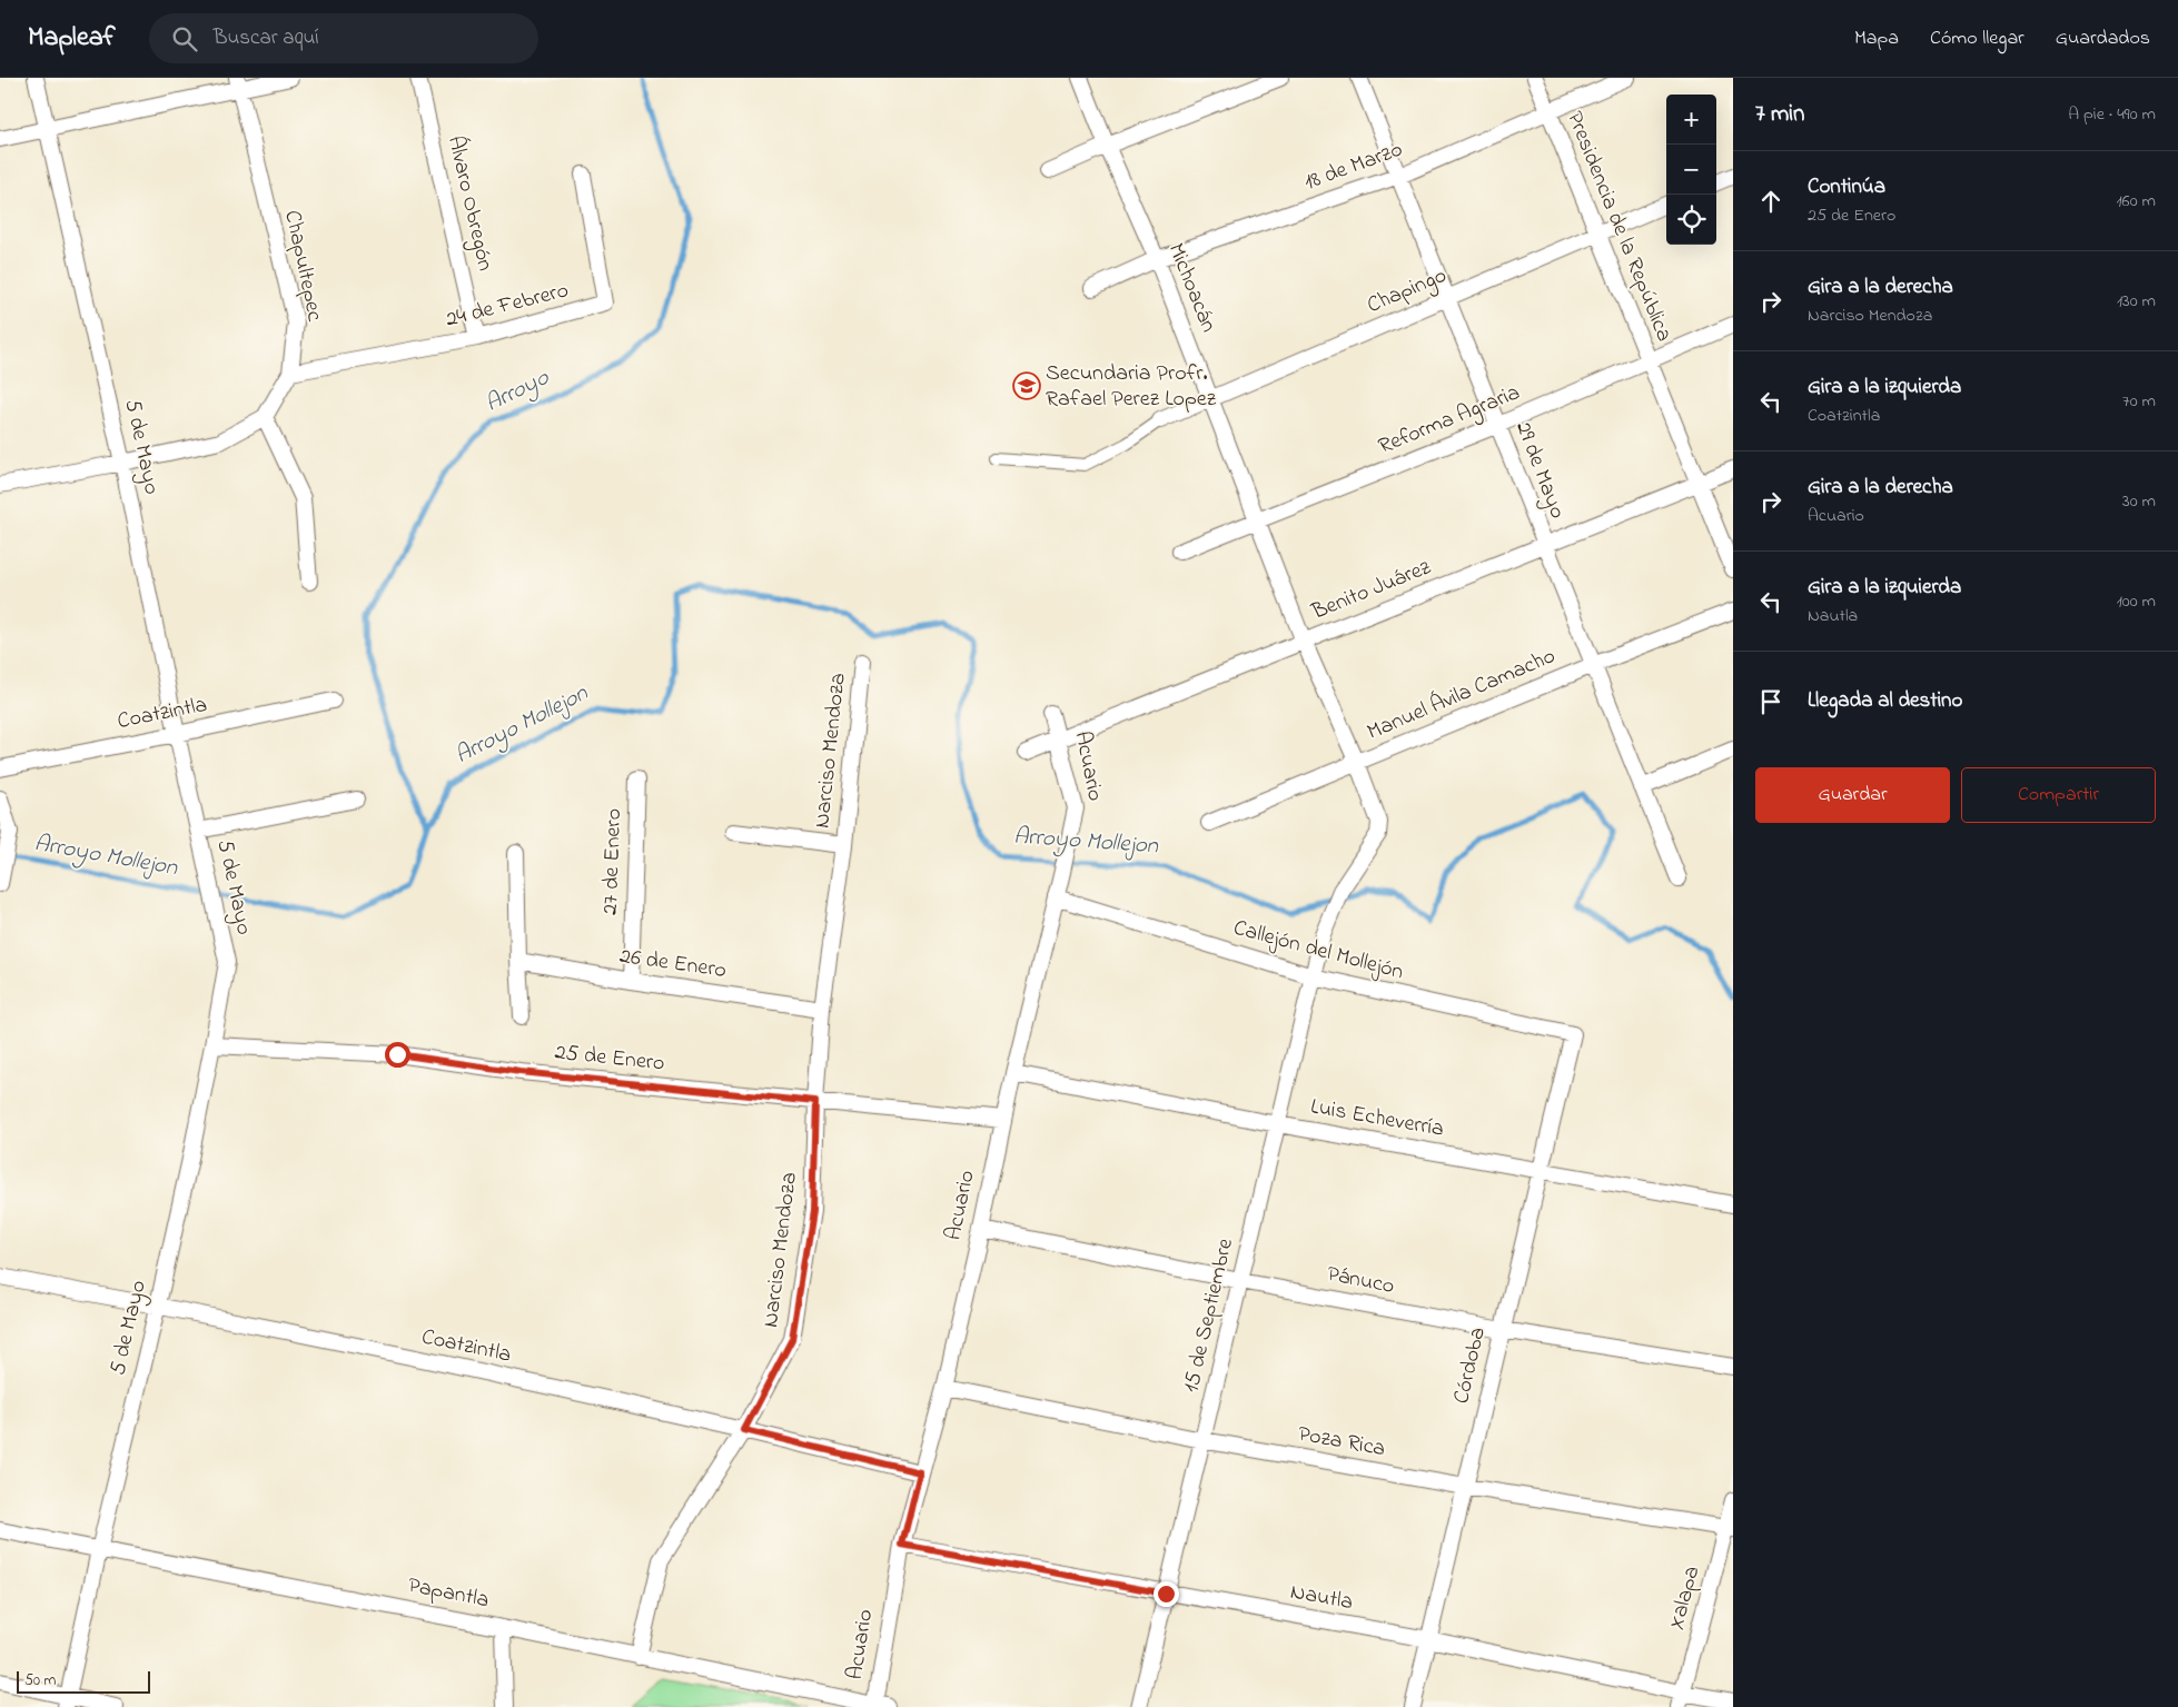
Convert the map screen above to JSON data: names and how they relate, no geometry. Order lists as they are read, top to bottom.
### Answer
{
  "streets": {
    "street": [
      "18 de Marzo",
      "Álvaro Obregón",
      "Presidencia de la República",
      "Chapultepec",
      "Michoacán",
      "Chapingo",
      "24 de Febrero",
      "Reforma Agraria",
      "5 de Mayo",
      "29 de Mayo",
      "Benito Juárez",
      "Manuel Ávila Camacho",
      "Coatzintla",
      "Narciso Mendoza",
      "Acuario",
      "27 de Enero",
      "Callejón del Mollejón",
      "26 de Enero",
      "25 de Enero",
      "Luis Echeverría",
      "Pánuco",
      "15 de Septiembre",
      "Córdoba",
      "Poza Rica",
      "Papantla",
      "Nautla",
      "Xalapa"
    ]
  },
  "crossings": [
    ["18 de Marzo", "Presidencia de la República"],
    ["18 de Marzo", "Michoacán"],
    ["18 de Marzo", "29 de Mayo"],
    ["Álvaro Obregón", "24 de Febrero"],
    ["Presidencia de la República", "Chapingo"],
    ["Presidencia de la República", "Reforma Agraria"],
    ["Presidencia de la República", "Benito Juárez"],
    ["Chapultepec", "24 de Febrero"],
    ["Michoacán", "Chapingo"],
    ["Michoacán", "Reforma Agraria"],
    ["Michoacán", "Benito Juárez"],
    ["Michoacán", "Manuel Ávila Camacho"],
    ["Michoacán", "15 de Septiembre"],
    ["Chapingo", "29 de Mayo"],
    ["Reforma Agraria", "29 de Mayo"],
    ["5 de Mayo", "Coatzintla"],
    ["5 de Mayo", "25 de Enero"],
    ["5 de Mayo", "Papantla"],
    ["29 de Mayo", "Benito Juárez"],
    ["29 de Mayo", "Manuel Ávila Camacho"],
    ["Benito Juárez", "Acuario"],
    ["Coatzintla", "Narciso Mendoza"],
    ["Coatzintla", "Acuario"],
    ["Narciso Mendoza", "26 de Enero"],
    ["Narciso Mendoza", "25 de Enero"],
    ["Narciso Mendoza", "Papantla"],
    ["Acuario", "Callejón del Mollejón"],
    ["Acuario", "25 de Enero"],
    ["Acuario", "Luis Echeverría"],
    ["Acuario", "Pánuco"],
    ["Acuario", "Poza Rica"],
    ["Acuario", "Papantla"],
    ["Acuario", "Nautla"],
    ["27 de Enero", "26 de Enero"],
    ["Callejón del Mollejón", "15 de Septiembre"],
    ["Callejón del Mollejón", "Córdoba"],
    ["Luis Echeverría", "15 de Septiembre"],
    ["Luis Echeverría", "Córdoba"],
    ["Pánuco", "15 de Septiembre"],
    ["Pánuco", "Córdoba"],
    ["15 de Septiembre", "Poza Rica"],
    ["15 de Septiembre", "Nautla"],
    ["Córdoba", "Poza Rica"],
    ["Córdoba", "Nautla"],
    ["Poza Rica", "Xalapa"],
    ["Nautla", "Xalapa"]
  ],
  "water": ["Arroyo", "Arroyo Mollejon"],
  "places": {
    "school or university": ["Secundaria Profr. Rafael Perez Lopez"]
  },
  "scale_bar": "50 m",
  "page": {
    "header": "Mapleaf",
    "search": "Buscar aquí",
    "nav": ["Mapa", "Cómo llegar", "Guardados"],
    "heading": ["7 min", "A pie · 490 m"],
    "map_buttons": ["+", "−"],
    "list": [
      ["Continúa", "25 de Enero", "160 m"],
      ["Gira a la derecha", "Narciso Mendoza", "130 m"],
      ["Gira a la izquierda", "Coatzintla", "70 m"],
      ["Gira a la derecha", "Acuario", "30 m"],
      ["Gira a la izquierda", "Nautla", "100 m"],
      "Llegada al destino"
    ],
    "buttons": ["Guardar", "Compartir"],
    "scale": "50 m"
  }
}
